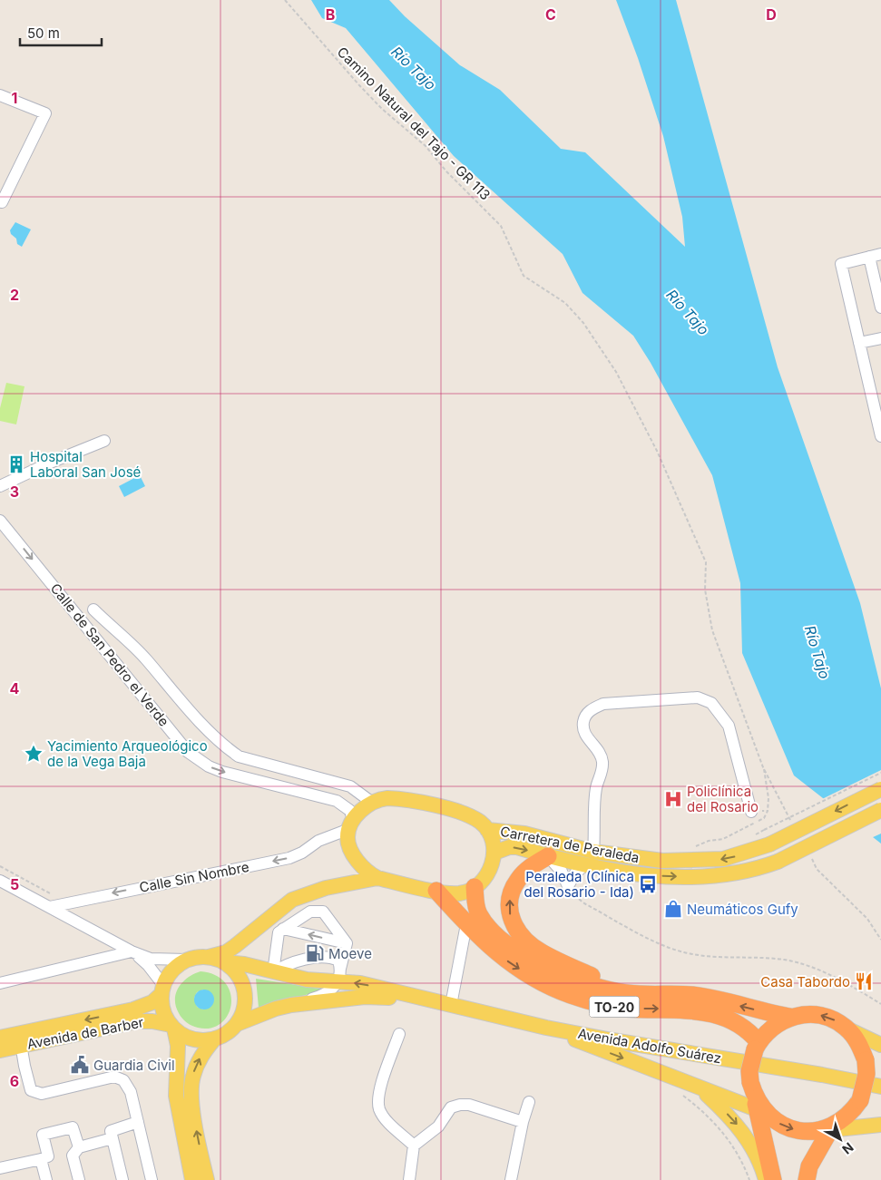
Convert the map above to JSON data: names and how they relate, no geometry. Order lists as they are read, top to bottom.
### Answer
{
  "streets": {
    "highway": ["TO-20"],
    "main road": ["Carretera de Peraleda", "Avenida de Barber", "Avenida Adolfo Suárez"],
    "street": ["Calle de San Pedro el Verde", "Calle Sin Nombre"],
    "path": ["Camino Natural del Tajo - GR 113"]
  },
  "crossings": [
    ["Calle de San Pedro el Verde", "Carretera de Peraleda"],
    ["Calle de San Pedro el Verde", "Calle Sin Nombre"],
    ["Calle de San Pedro el Verde", "TO-20"],
    ["Carretera de Peraleda", "Calle Sin Nombre"],
    ["Carretera de Peraleda", "TO-20"],
    ["Calle Sin Nombre", "TO-20"],
    ["Avenida de Barber", "Avenida Adolfo Suárez"]
  ],
  "one_way": ["Calle Sin Nombre"],
  "water": ["Río Tajo"],
  "places": {
    "building": ["Hospital Laboral San José"],
    "place": ["Yacimiento Arqueológico de la Vega Baja"],
    "hospital": ["Policlínica del Rosario"],
    "bus stop": ["Peraleda (Clínica del Rosario - Ida)"],
    "shop": ["Neumáticos Gufy"],
    "fuel station": ["Moeve"],
    "restaurant": ["Casa Tabordo"],
    "public building": ["Guardia Civil"]
  },
  "scale_bar": "50 m",
  "north": "bottom right",
  "grid": {
    "columns": ["B", "C", "D"],
    "rows": [
      "1",
      "2",
      "3",
      "4",
      "5",
      "6"
    ]
  }
}
